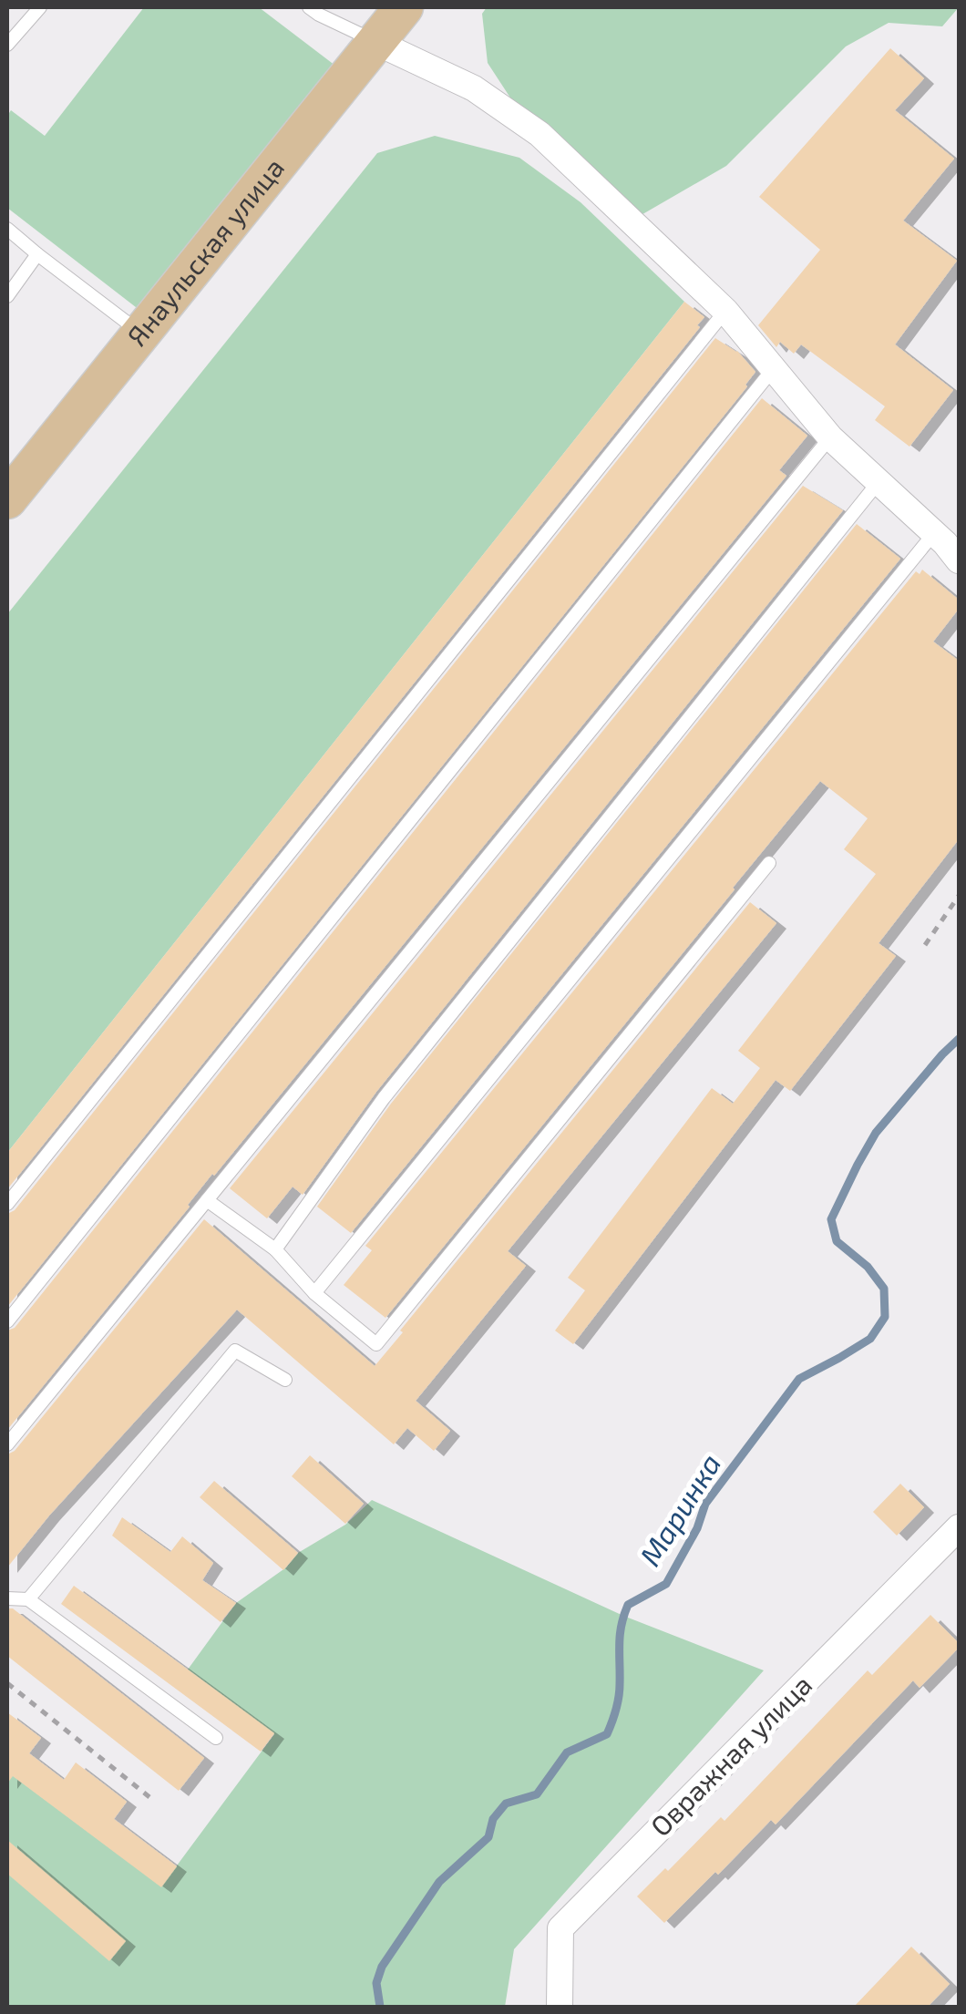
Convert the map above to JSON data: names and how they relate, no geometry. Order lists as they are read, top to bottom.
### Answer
{
  "streets": {
    "main road": ["Янаульская улица"],
    "street": ["Овражная улица"]
  },
  "water": ["Маринка"]
}
